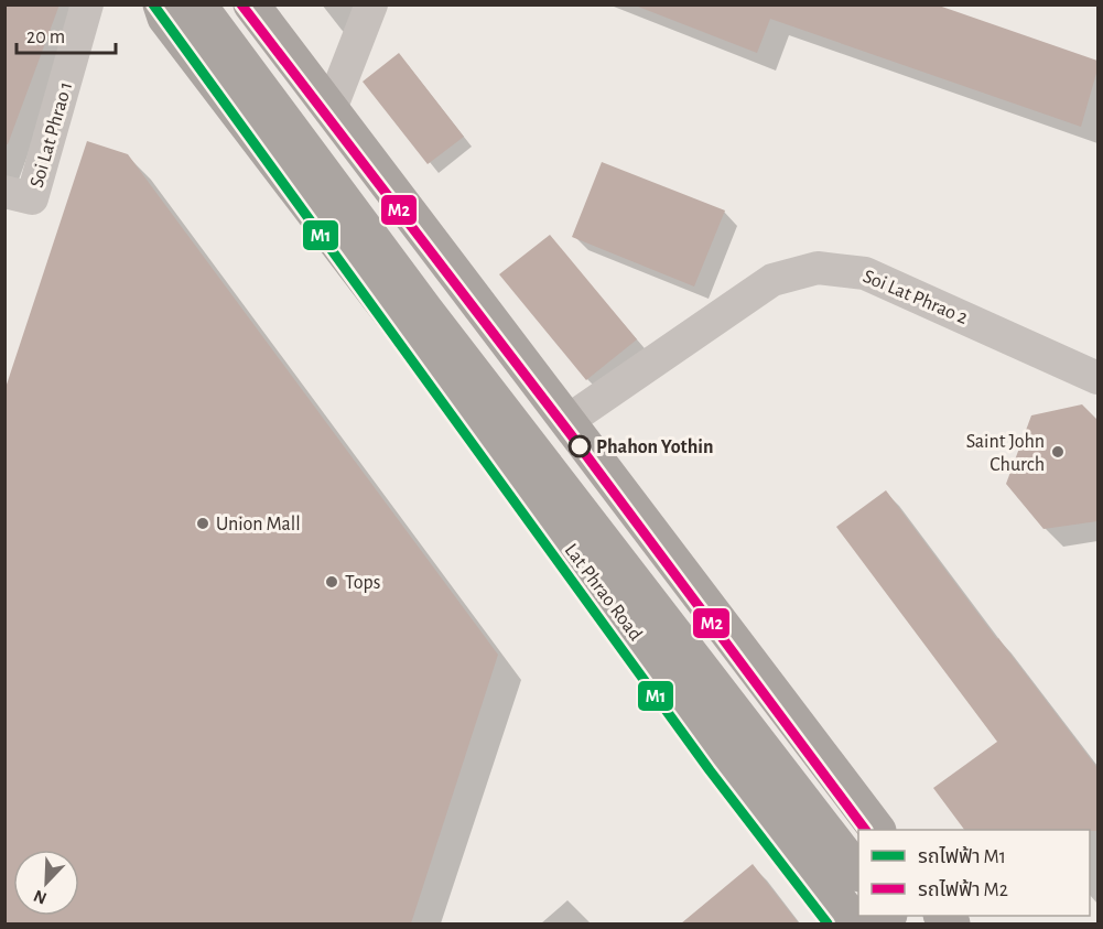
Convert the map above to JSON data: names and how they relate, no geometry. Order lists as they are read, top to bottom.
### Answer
{
  "streets": {
    "main road": ["Lat Phrao Road"],
    "street": ["Soi Lat Phrao 1", "Soi Lat Phrao 2"]
  },
  "places": [
    "Phahon Yothin",
    "Saint John Church",
    "Union Mall",
    "Tops"
  ],
  "lines": ["metro line M1", "metro line M2"],
  "legend": ["รถไฟฟ้า M1", "รถไฟฟ้า M2"],
  "scale_bar": "20 m",
  "north": "bottom left"
}
